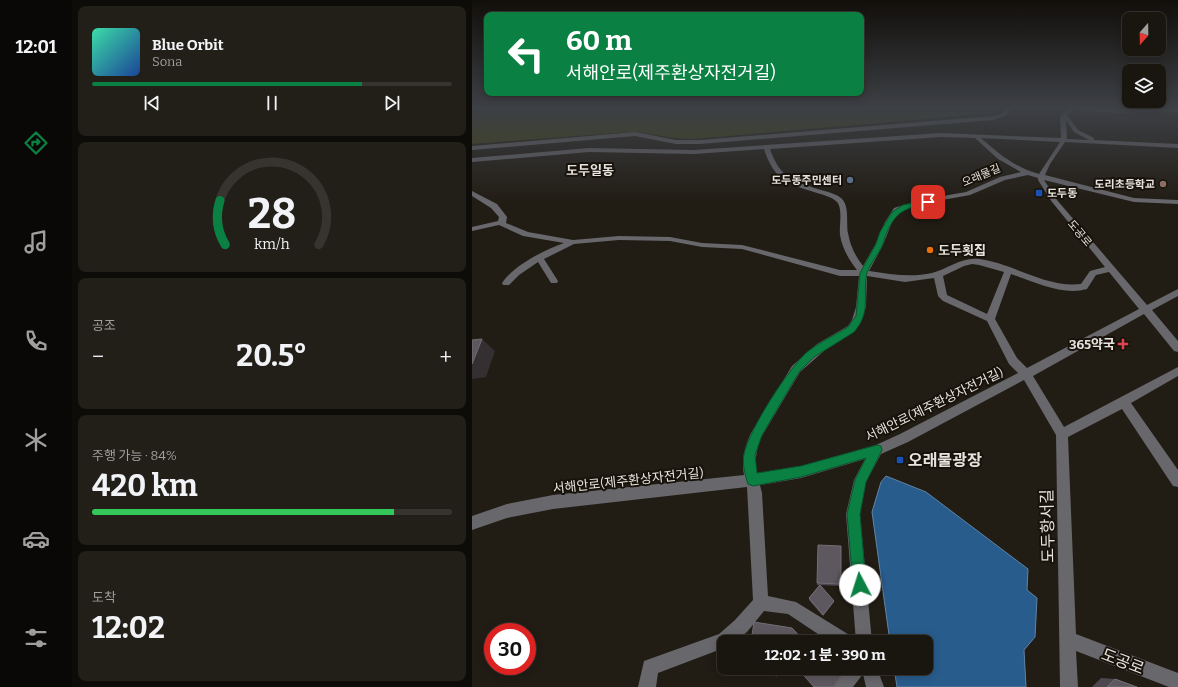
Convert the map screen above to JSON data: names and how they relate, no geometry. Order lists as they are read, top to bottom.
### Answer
{
  "streets": {
    "street": [
      "오래물길",
      "도공로",
      "서해안로(제주환상자전거길)",
      "도두항서길"
    ]
  },
  "crossings": [
    ["도공로", "서해안로(제주환상자전거길)"],
    ["도공로", "도두항서길"],
    ["서해안로(제주환상자전거길)", "도두항서길"]
  ],
  "districts": ["도두일동"],
  "places": {
    "other": ["도두동주민센터", "도리초등학교", "도두횟집"],
    "transit": ["도두동", "오래물광장"],
    "health": ["365약국"]
  },
  "north": "bottom",
  "page": {
    "tabs": "12:01",
    "turn": ["60 m", "서해안로(제주환상자전거길)"],
    "song": ["Blue Orbit", "Sona"],
    "tile": [
      "공조",
      ["주행 가능 · 84%", "420 km"],
      ["도착", "12:02"]
    ],
    "heat": ["−", "20.5°", "+"],
    "limit": "30",
    "trip": "12:02 · 1 분 · 390 m",
    "gauge": ["28", "km/h"]
  }
}
